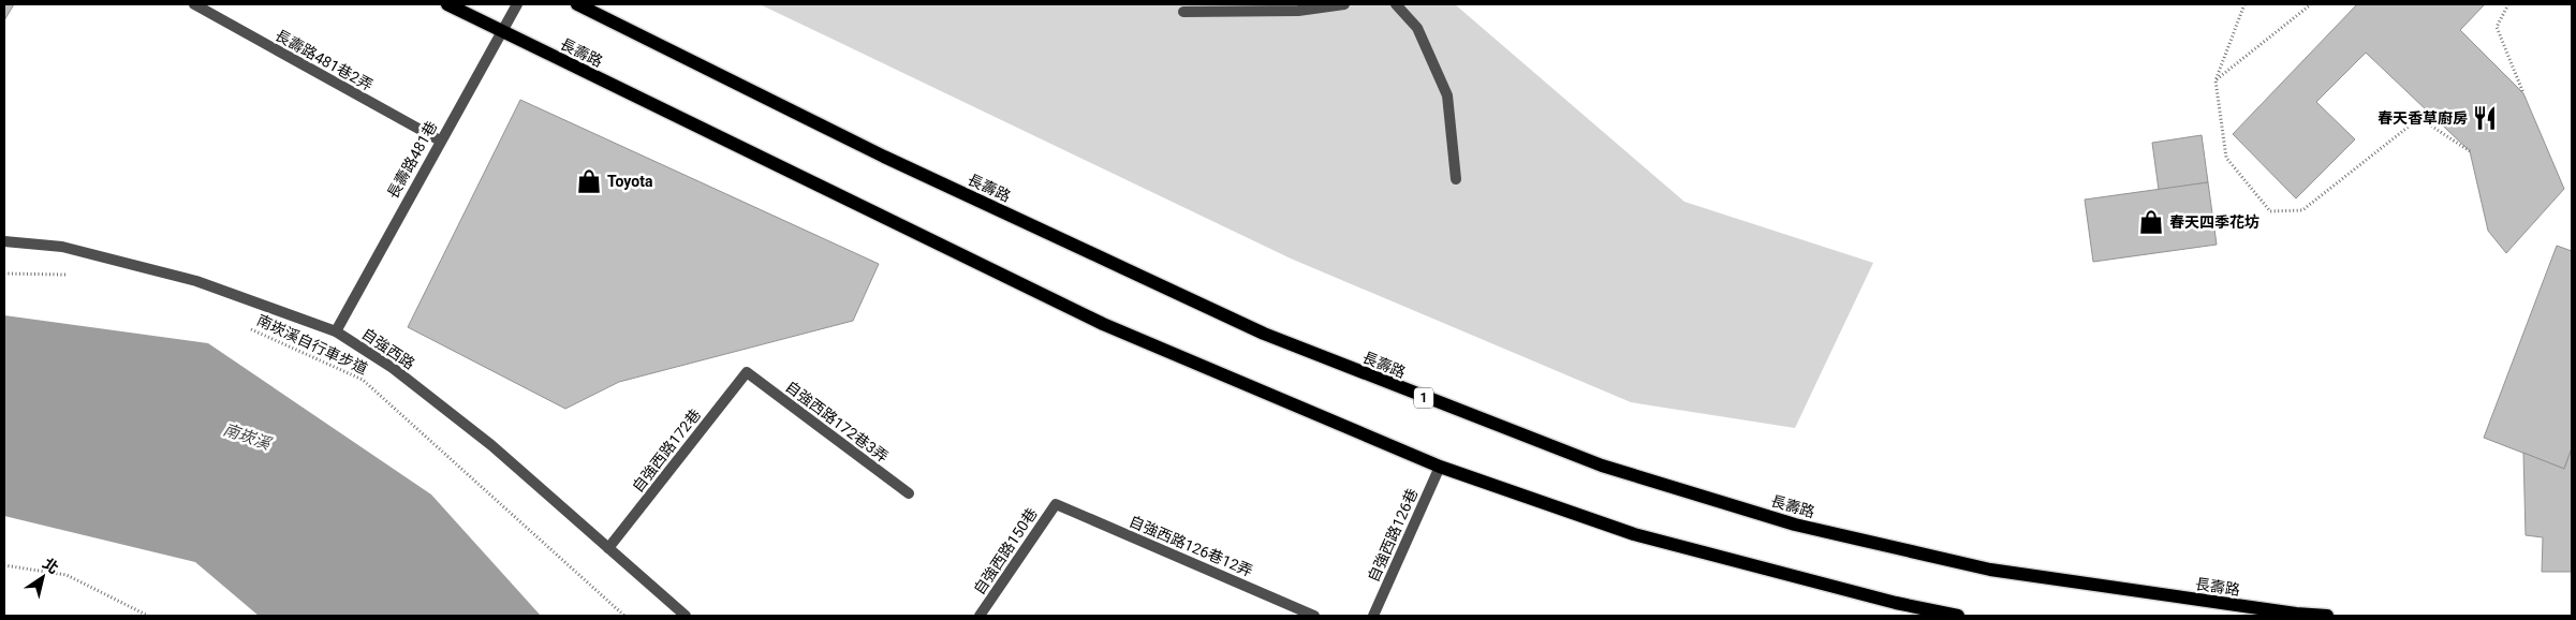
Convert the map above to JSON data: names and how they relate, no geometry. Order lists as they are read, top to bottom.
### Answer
{
  "streets": {
    "main road": ["長壽路", "1"],
    "street": [
      "長壽路481巷2弄",
      "長壽路481巷",
      "自強西路",
      "自強西路172巷3弄",
      "自強西路172巷",
      "自強西路126巷",
      "自強西路126巷12弄",
      "自強西路150巷"
    ],
    "path": ["南崁溪自行車步道"]
  },
  "crossings": [
    ["長壽路", "長壽路481巷"],
    ["長壽路", "自強西路126巷"],
    ["長壽路481巷2弄", "長壽路481巷"],
    ["長壽路481巷", "自強西路"],
    ["自強西路", "自強西路172巷"],
    ["自強西路172巷3弄", "自強西路172巷"],
    ["自強西路126巷12弄", "自強西路150巷"]
  ],
  "water": ["南崁溪"],
  "places": {
    "restaurant": ["春天香草廚房"],
    "shop": ["Toyota", "春天四季花坊"]
  },
  "north": "top right"
}
